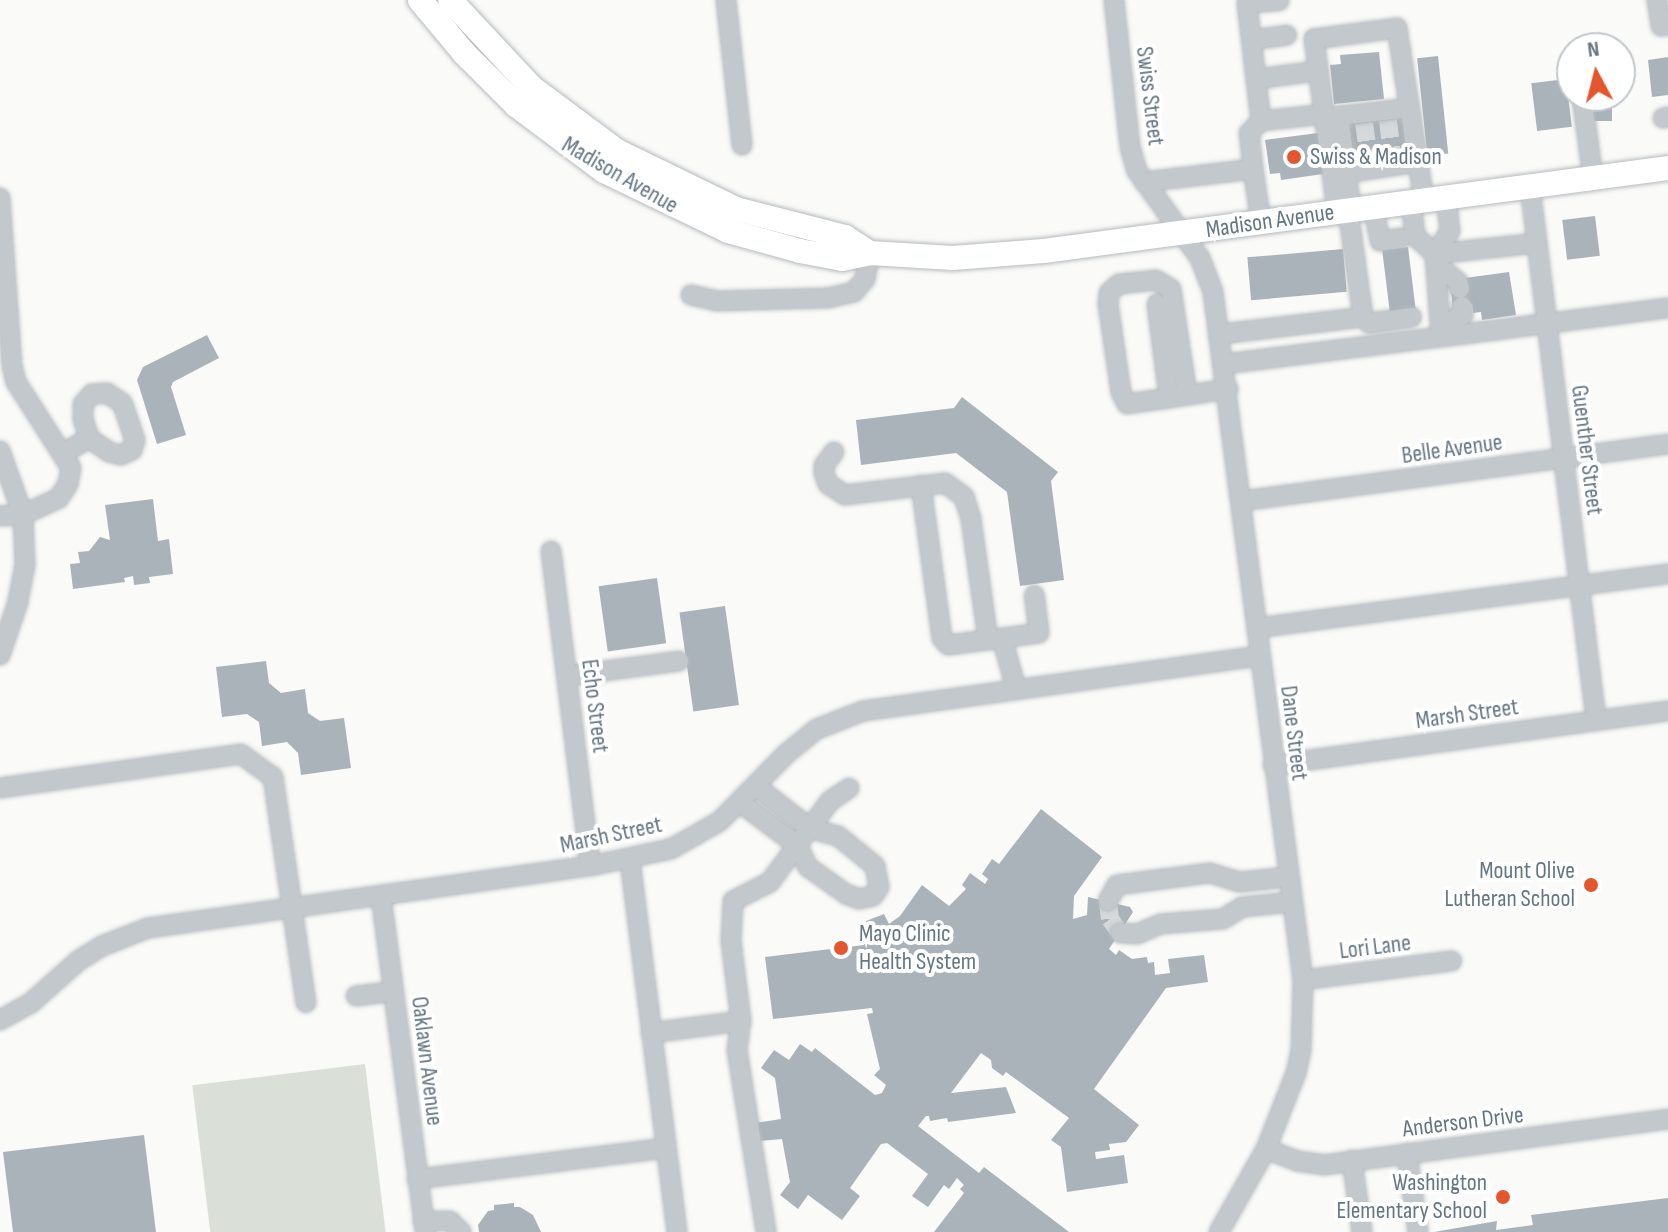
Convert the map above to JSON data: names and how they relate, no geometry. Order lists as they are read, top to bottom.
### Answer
{
  "streets": {
    "main road": ["Madison Avenue"],
    "street": [
      "Swiss Street",
      "Belle Avenue",
      "Guenther Street",
      "Echo Street",
      "Marsh Street",
      "Dane Street",
      "Lori Lane",
      "Oaklawn Avenue",
      "Anderson Drive"
    ]
  },
  "crossings": [
    ["Swiss Street", "Madison Avenue"],
    ["Swiss Street", "Dane Street"],
    ["Madison Avenue", "Guenther Street"],
    ["Madison Avenue", "Dane Street"],
    ["Belle Avenue", "Guenther Street"],
    ["Belle Avenue", "Dane Street"],
    ["Guenther Street", "Marsh Street"],
    ["Echo Street", "Marsh Street"],
    ["Marsh Street", "Dane Street"],
    ["Marsh Street", "Oaklawn Avenue"],
    ["Dane Street", "Lori Lane"],
    ["Dane Street", "Anderson Drive"]
  ],
  "places": [
    "Swiss & Madison",
    "Mount Olive Lutheran School",
    "Mayo Clinic Health System",
    "Washington Elementary School"
  ],
  "north": "top"
}
